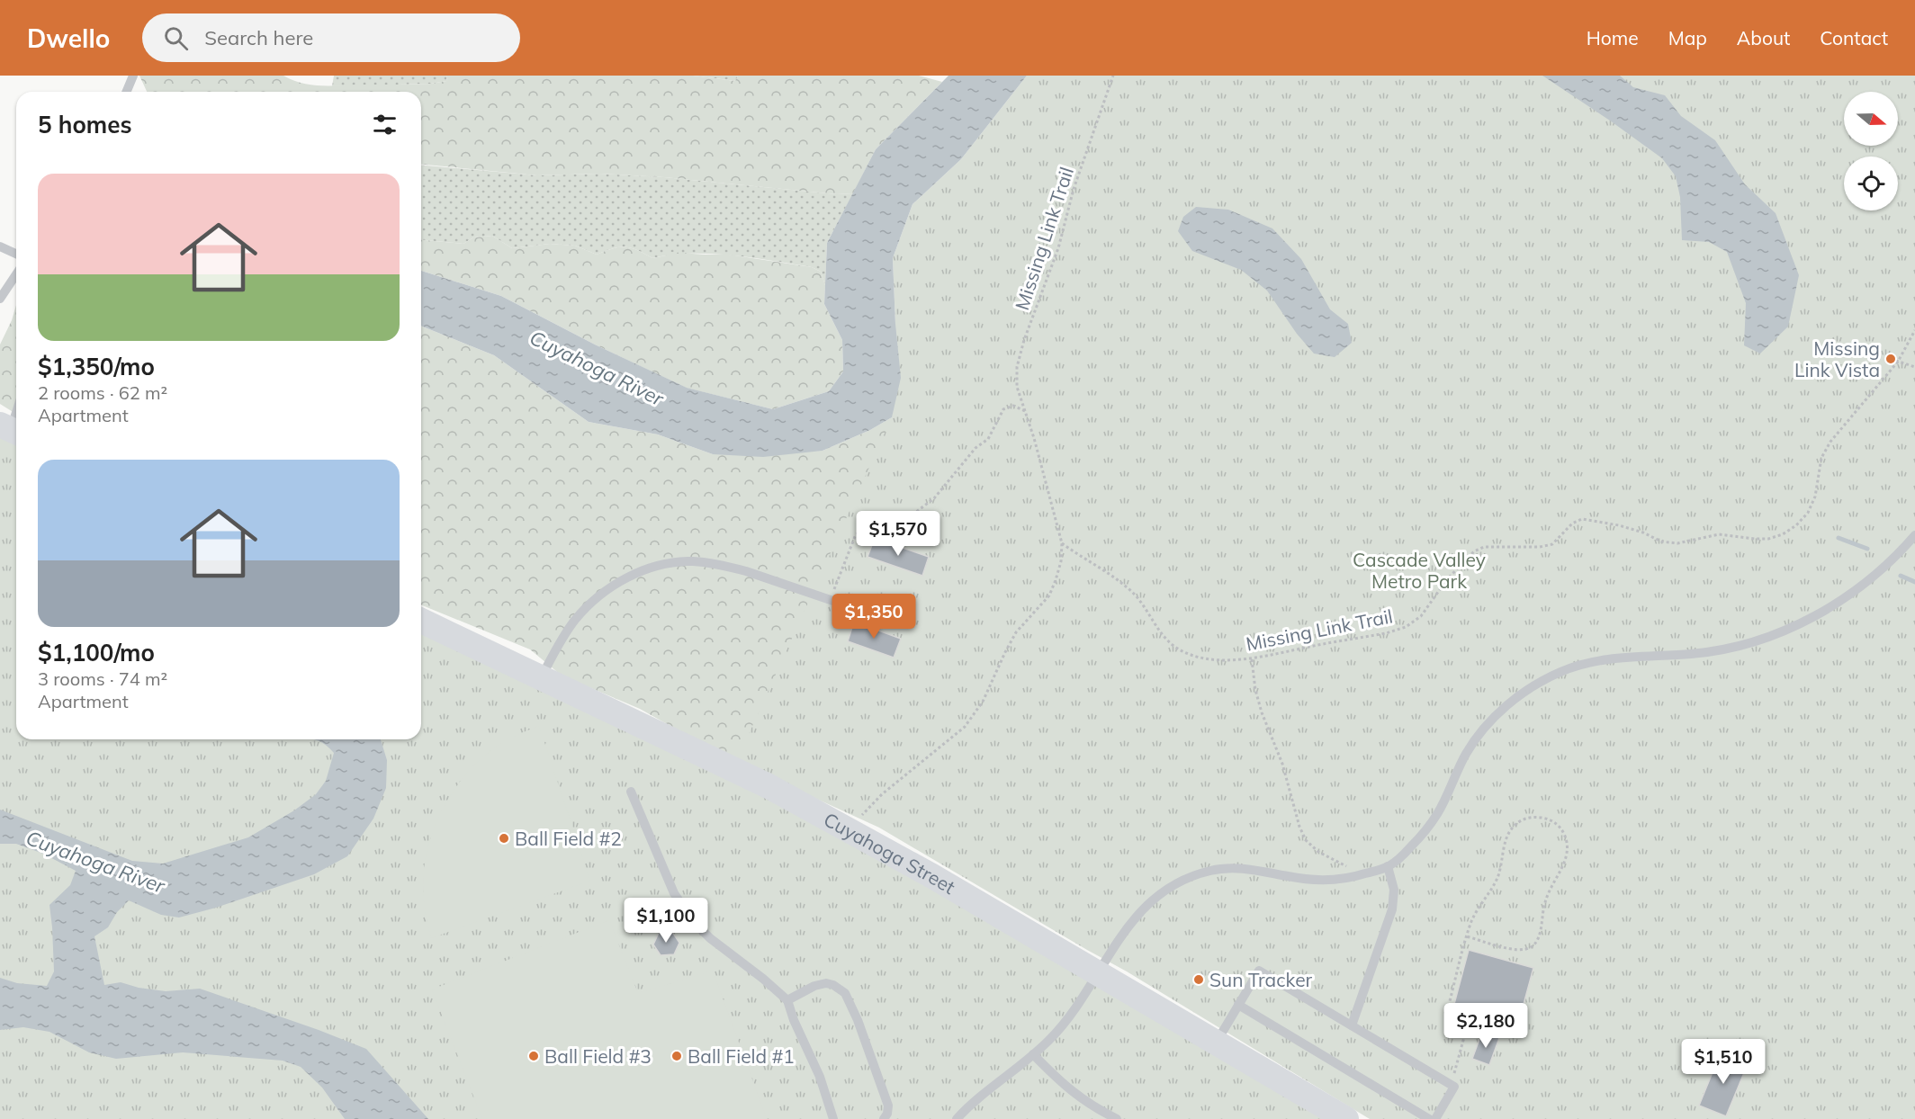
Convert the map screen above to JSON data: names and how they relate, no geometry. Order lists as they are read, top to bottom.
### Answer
{
  "streets": {
    "street": ["Cuyahoga Street"],
    "path": ["Missing Link Trail"]
  },
  "water": ["Cuyahoga River"],
  "parks": ["Cascade Valley Metro Park"],
  "places": [
    "Missing Link Vista",
    "Ball Field #2",
    "Sun Tracker",
    "Ball Field #3",
    "Ball Field #1"
  ],
  "north": "right",
  "page": {
    "header": "Dwello",
    "search": "Search here",
    "nav": [
      "Home",
      "Map",
      "About",
      "Contact"
    ],
    "heading": "5 homes",
    "list": [
      {
        "name": "$1,350/mo",
        "note": "2 rooms · 62 m² · Apartment"
      },
      {
        "name": "$1,100/mo",
        "note": "3 rooms · 74 m² · Apartment"
      }
    ],
    "price": [
      "$1,570",
      "$1,350",
      "$1,100",
      "$2,180",
      "$1,510"
    ]
  }
}
